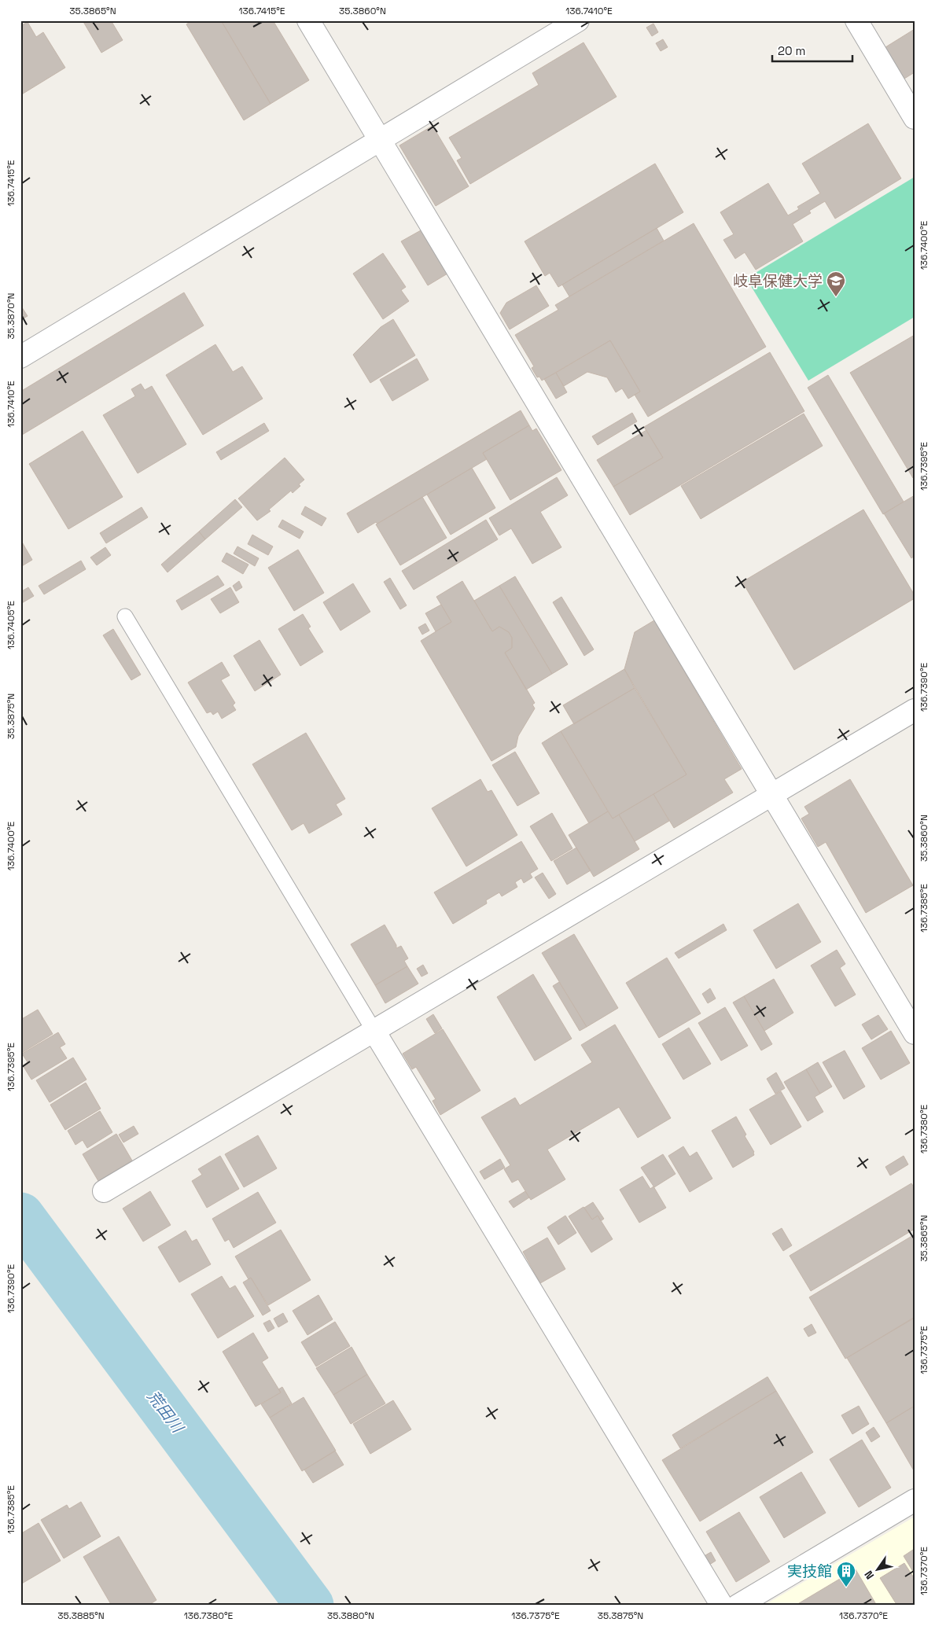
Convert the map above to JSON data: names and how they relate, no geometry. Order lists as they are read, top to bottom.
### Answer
{
  "water": ["荒田川"],
  "places": {
    "school or university": ["岐阜保健大学"],
    "building": ["実技館"]
  },
  "scale_bar": "20 m",
  "north": "bottom left",
  "coordinates": [
    "35.3865°N",
    "136.7415°E",
    "35.3860°N",
    "136.7410°E",
    "136.7400°E",
    "35.3870°N",
    "136.7395°E",
    "136.7405°E",
    "136.7390°E",
    "35.3875°N",
    "136.7385°E",
    "136.7380°E",
    "136.7375°E",
    "136.7370°E",
    "35.3885°N",
    "35.3880°N"
  ]
}
